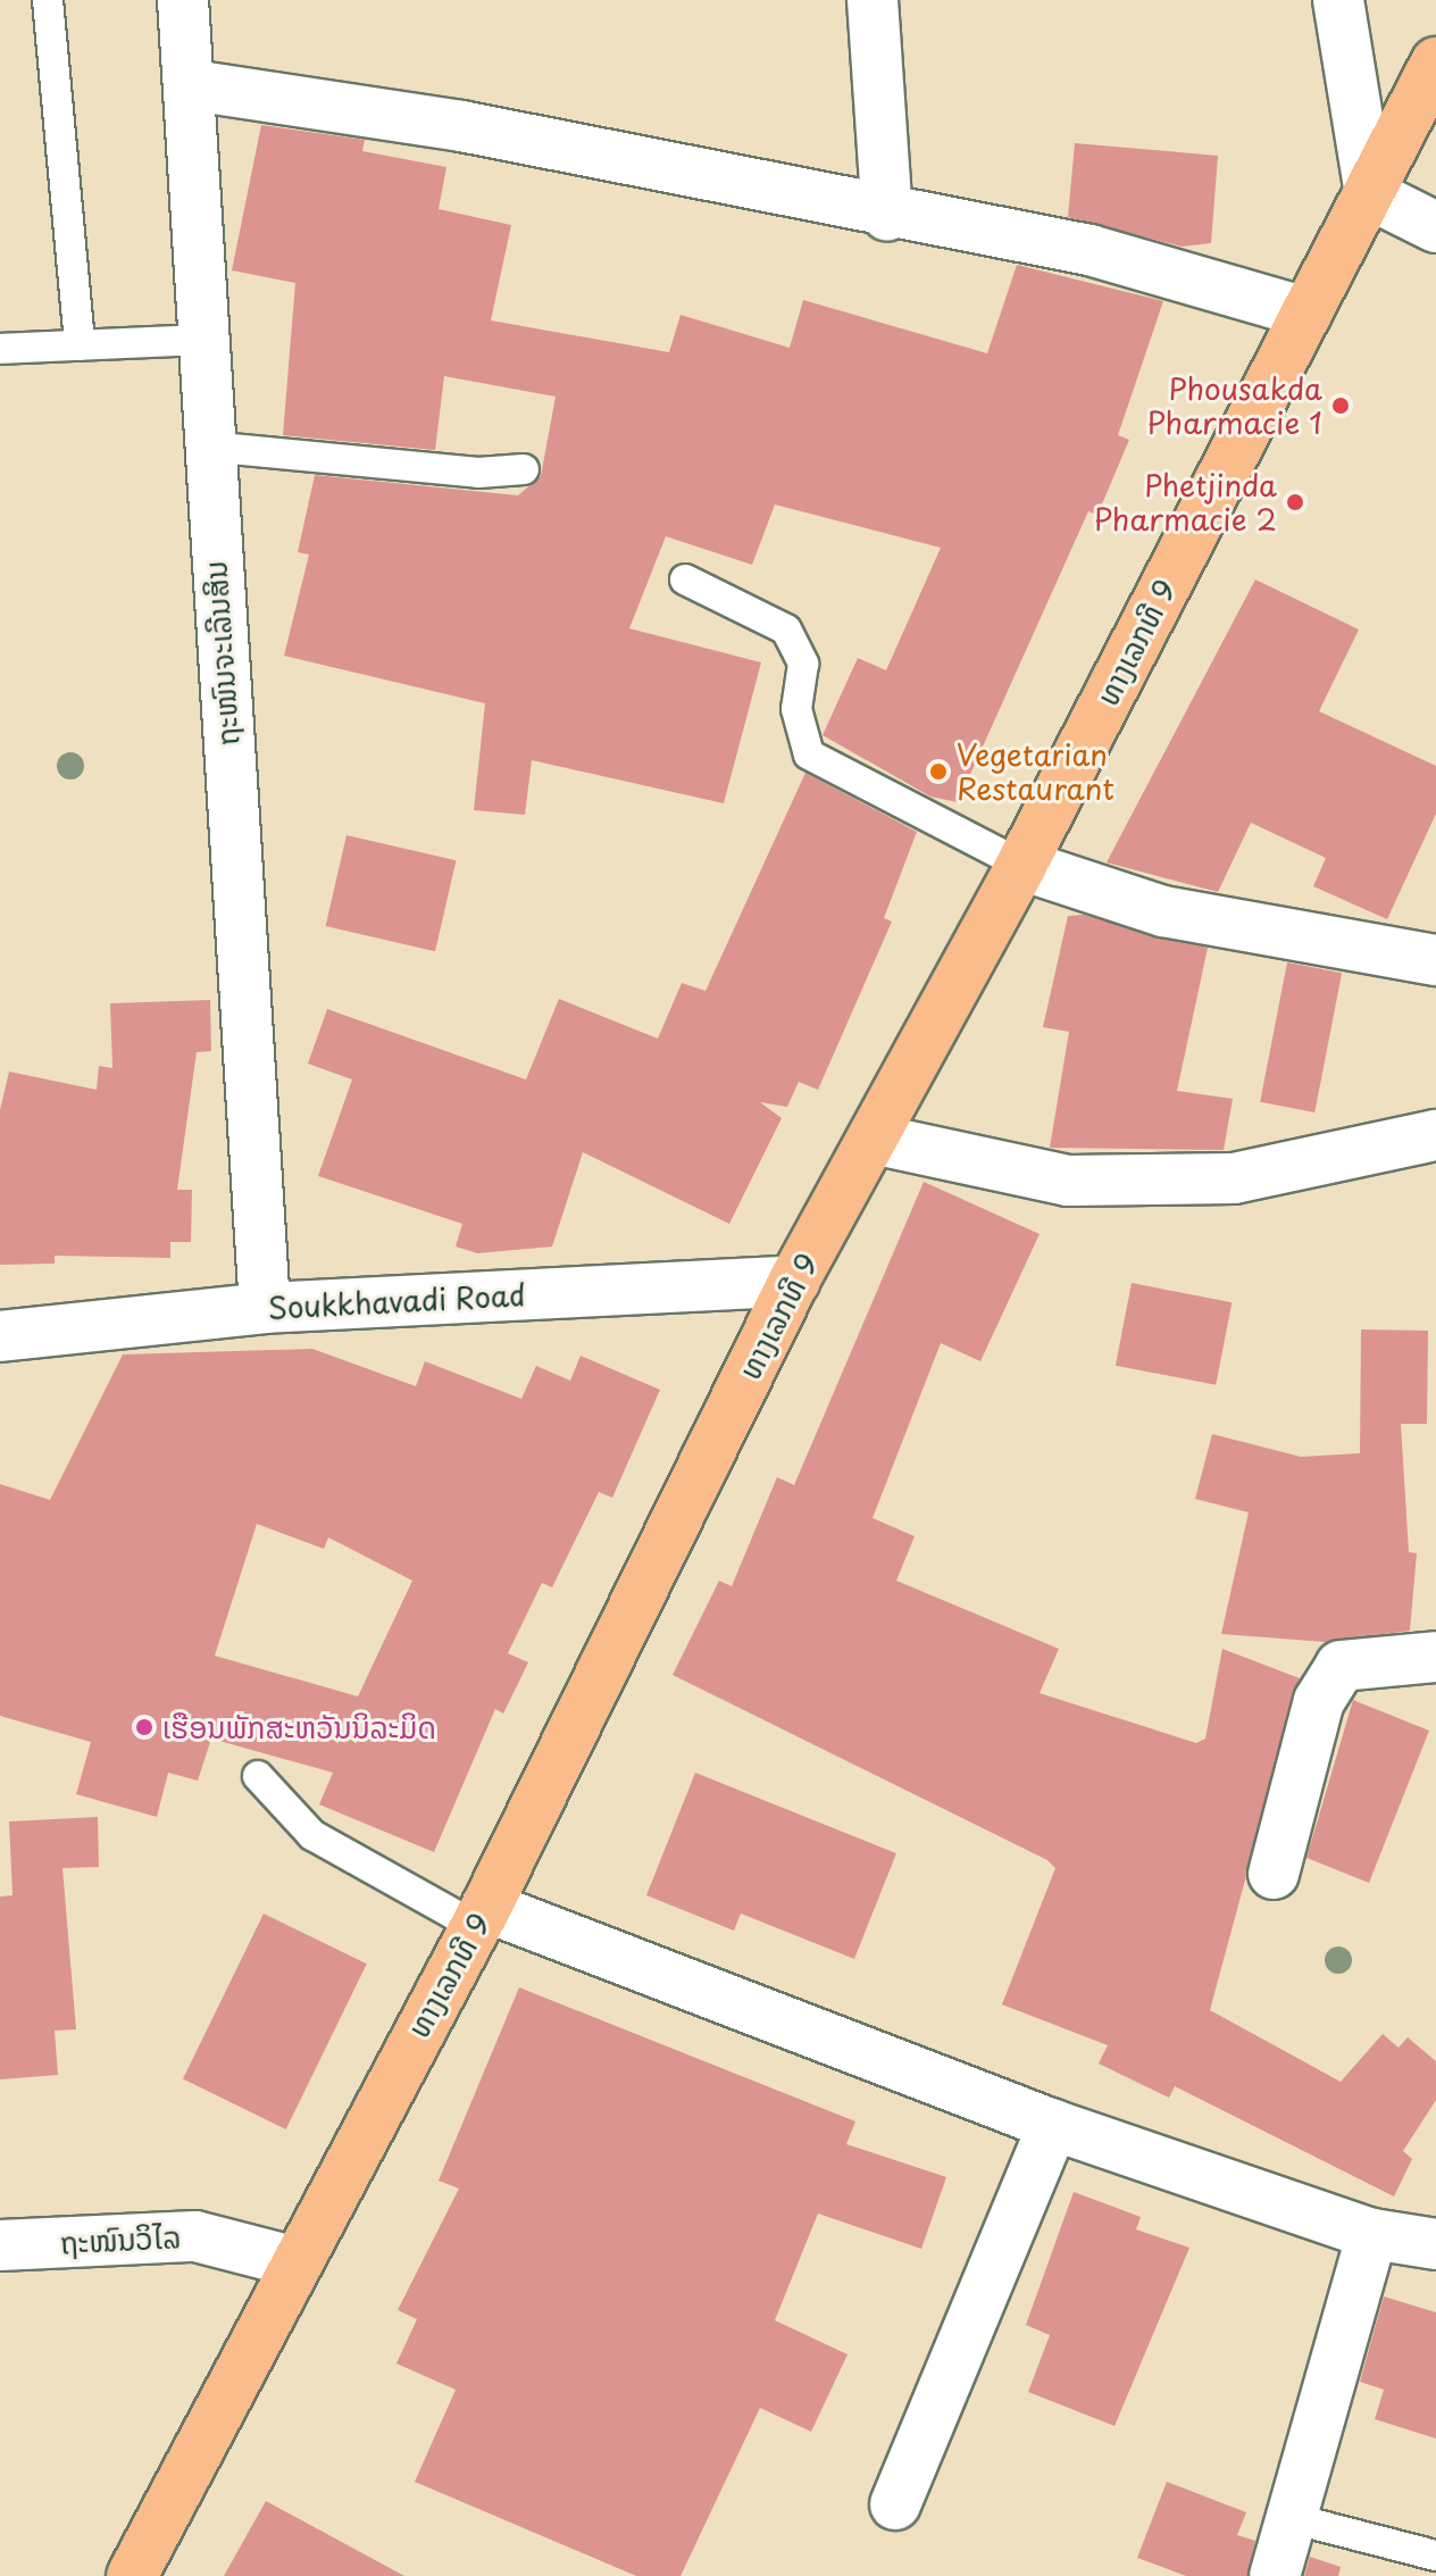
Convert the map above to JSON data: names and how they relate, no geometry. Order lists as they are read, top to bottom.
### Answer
{
  "streets": {
    "main road": ["ທາງເລກທີ 9"],
    "street": ["ຖະໜົນຈະເລີນສິນ", "Soukkhavadi Road", "ຖະໜົນວິໄລ"]
  },
  "crossings": [
    ["ທາງເລກທີ 9", "Soukkhavadi Road"],
    ["ທາງເລກທີ 9", "ຖະໜົນວິໄລ"],
    ["ຖະໜົນຈະເລີນສິນ", "Soukkhavadi Road"]
  ],
  "places": [
    "Phousakda Pharmacie 1",
    "Phetjinda Pharmacie 2",
    "Vegetarian Restaurant",
    "ເຮືອນພັກສະຫວັນນິລະມິດ"
  ]
}
